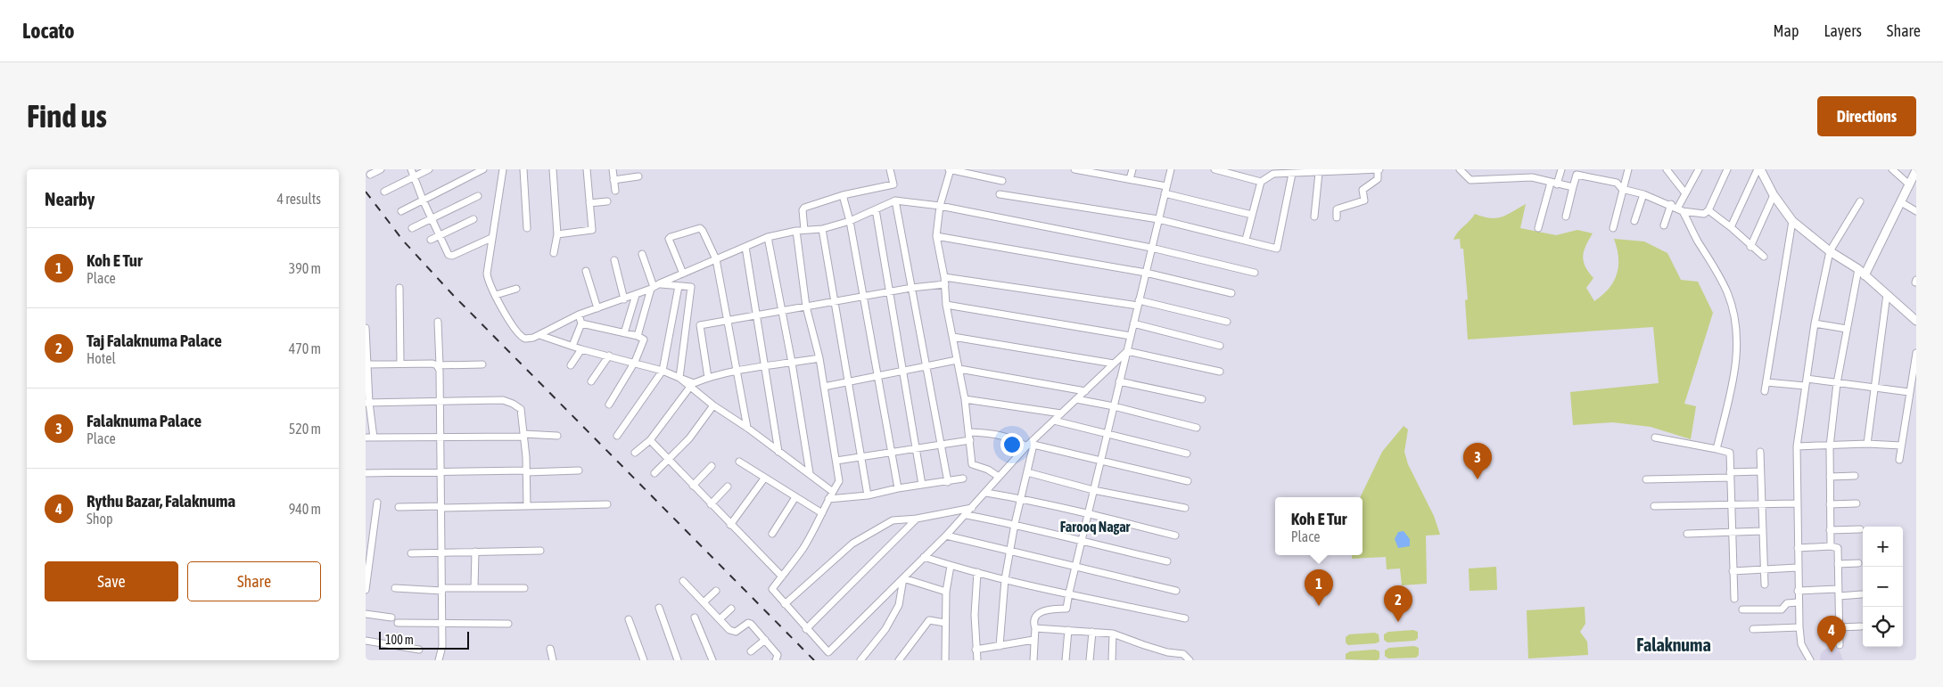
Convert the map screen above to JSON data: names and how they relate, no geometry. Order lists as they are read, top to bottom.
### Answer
{
  "districts": ["Farooq Nagar", "Falaknuma"],
  "scale_bar": "100 m",
  "page": {
    "header": "Locato",
    "nav": ["Map", "Layers", "Share"],
    "buttons": [
      "Directions",
      ["Save", "Share"]
    ],
    "title": "Find us",
    "heading": ["Nearby", "4 results"],
    "list": [
      {
        "mark": "1",
        "name": "Koh E Tur",
        "note": "Place",
        "value": "390 m"
      },
      {
        "mark": "2",
        "name": "Taj Falaknuma Palace",
        "note": "Hotel",
        "value": "470 m"
      },
      {
        "mark": "3",
        "name": "Falaknuma Palace",
        "note": "Place",
        "value": "520 m"
      },
      {
        "mark": "4",
        "name": "Rythu Bazar, Falaknuma",
        "note": "Shop",
        "value": "940 m"
      }
    ],
    "pins": [
      "3",
      "1",
      "2",
      "4"
    ],
    "popup": ["Koh E Tur", "Place"],
    "map_buttons": ["+", "−"],
    "scale": "100 m"
  }
}
